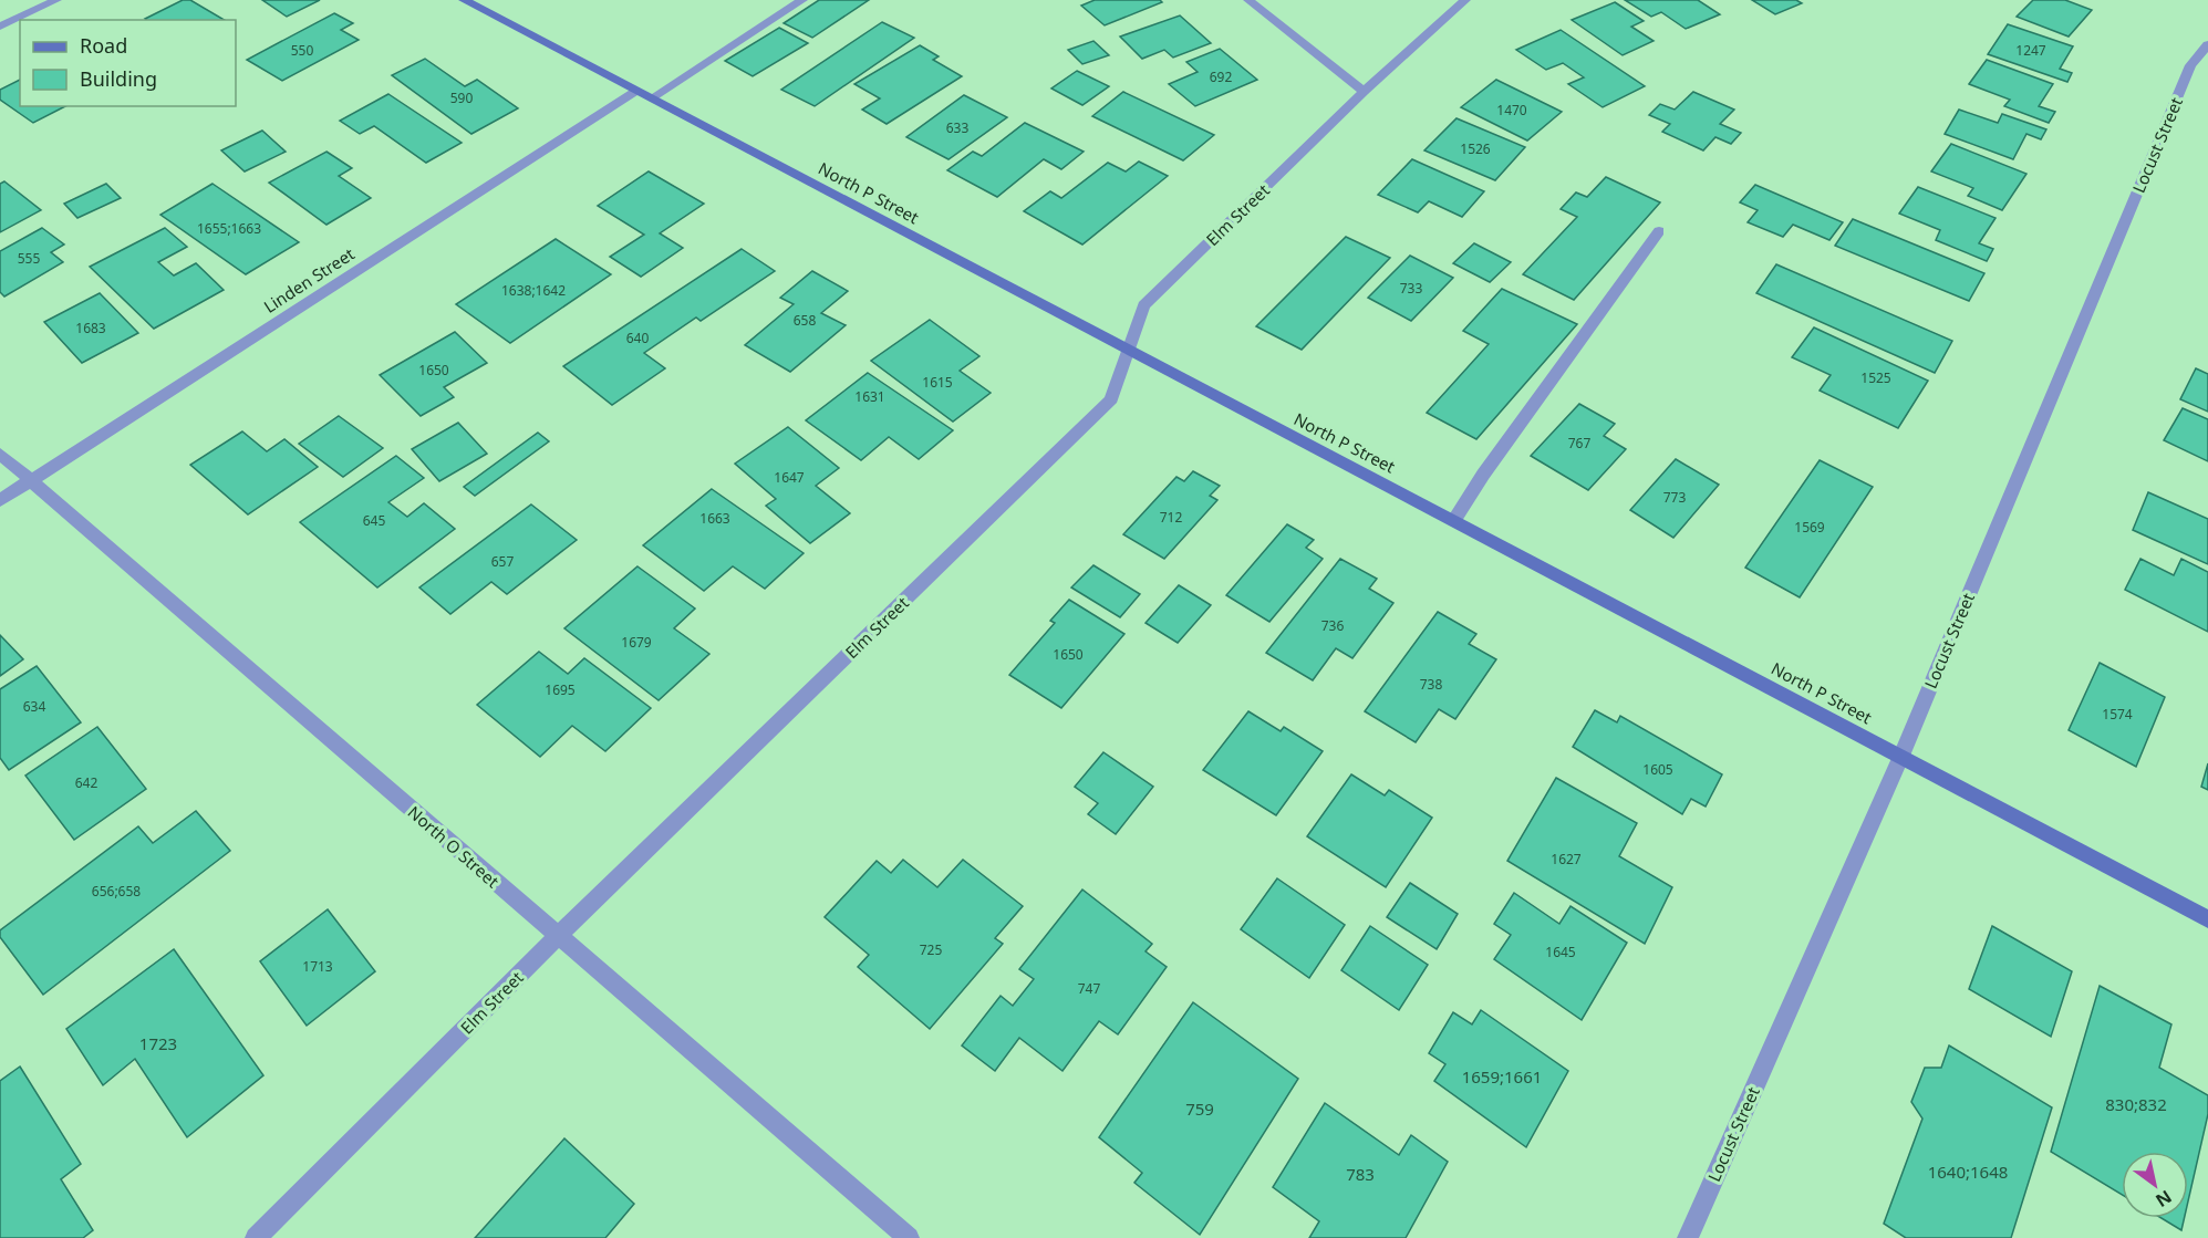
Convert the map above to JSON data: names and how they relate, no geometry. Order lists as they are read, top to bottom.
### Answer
{
  "streets": {
    "street": [
      "Locust Street",
      "North P Street",
      "Elm Street",
      "Linden Street",
      "North O Street"
    ]
  },
  "crossings": [
    ["Locust Street", "North P Street"],
    ["North P Street", "Elm Street"],
    ["North P Street", "Linden Street"],
    ["Elm Street", "North O Street"],
    ["Linden Street", "North O Street"]
  ],
  "house_numbers": [
    "550",
    "1247",
    "692",
    "590",
    "1470",
    "633",
    "1526",
    "1655;1663",
    "555",
    "733",
    "1638;1642",
    "658",
    "1683",
    "640",
    "1650",
    "1525",
    "1615",
    "1631",
    "767",
    "1647",
    "773",
    "712",
    "1663",
    "645",
    "1569",
    "657",
    "736",
    "1679",
    "1650",
    "738",
    "1695",
    "634",
    "1574",
    "1605",
    "642",
    "1627",
    "656;658",
    "725",
    "1645",
    "1713",
    "747",
    "1723",
    "1659;1661",
    "830;832",
    "759",
    "1640;1648",
    "783"
  ],
  "legend": ["Road", "Building"],
  "north": "bottom right"
}
